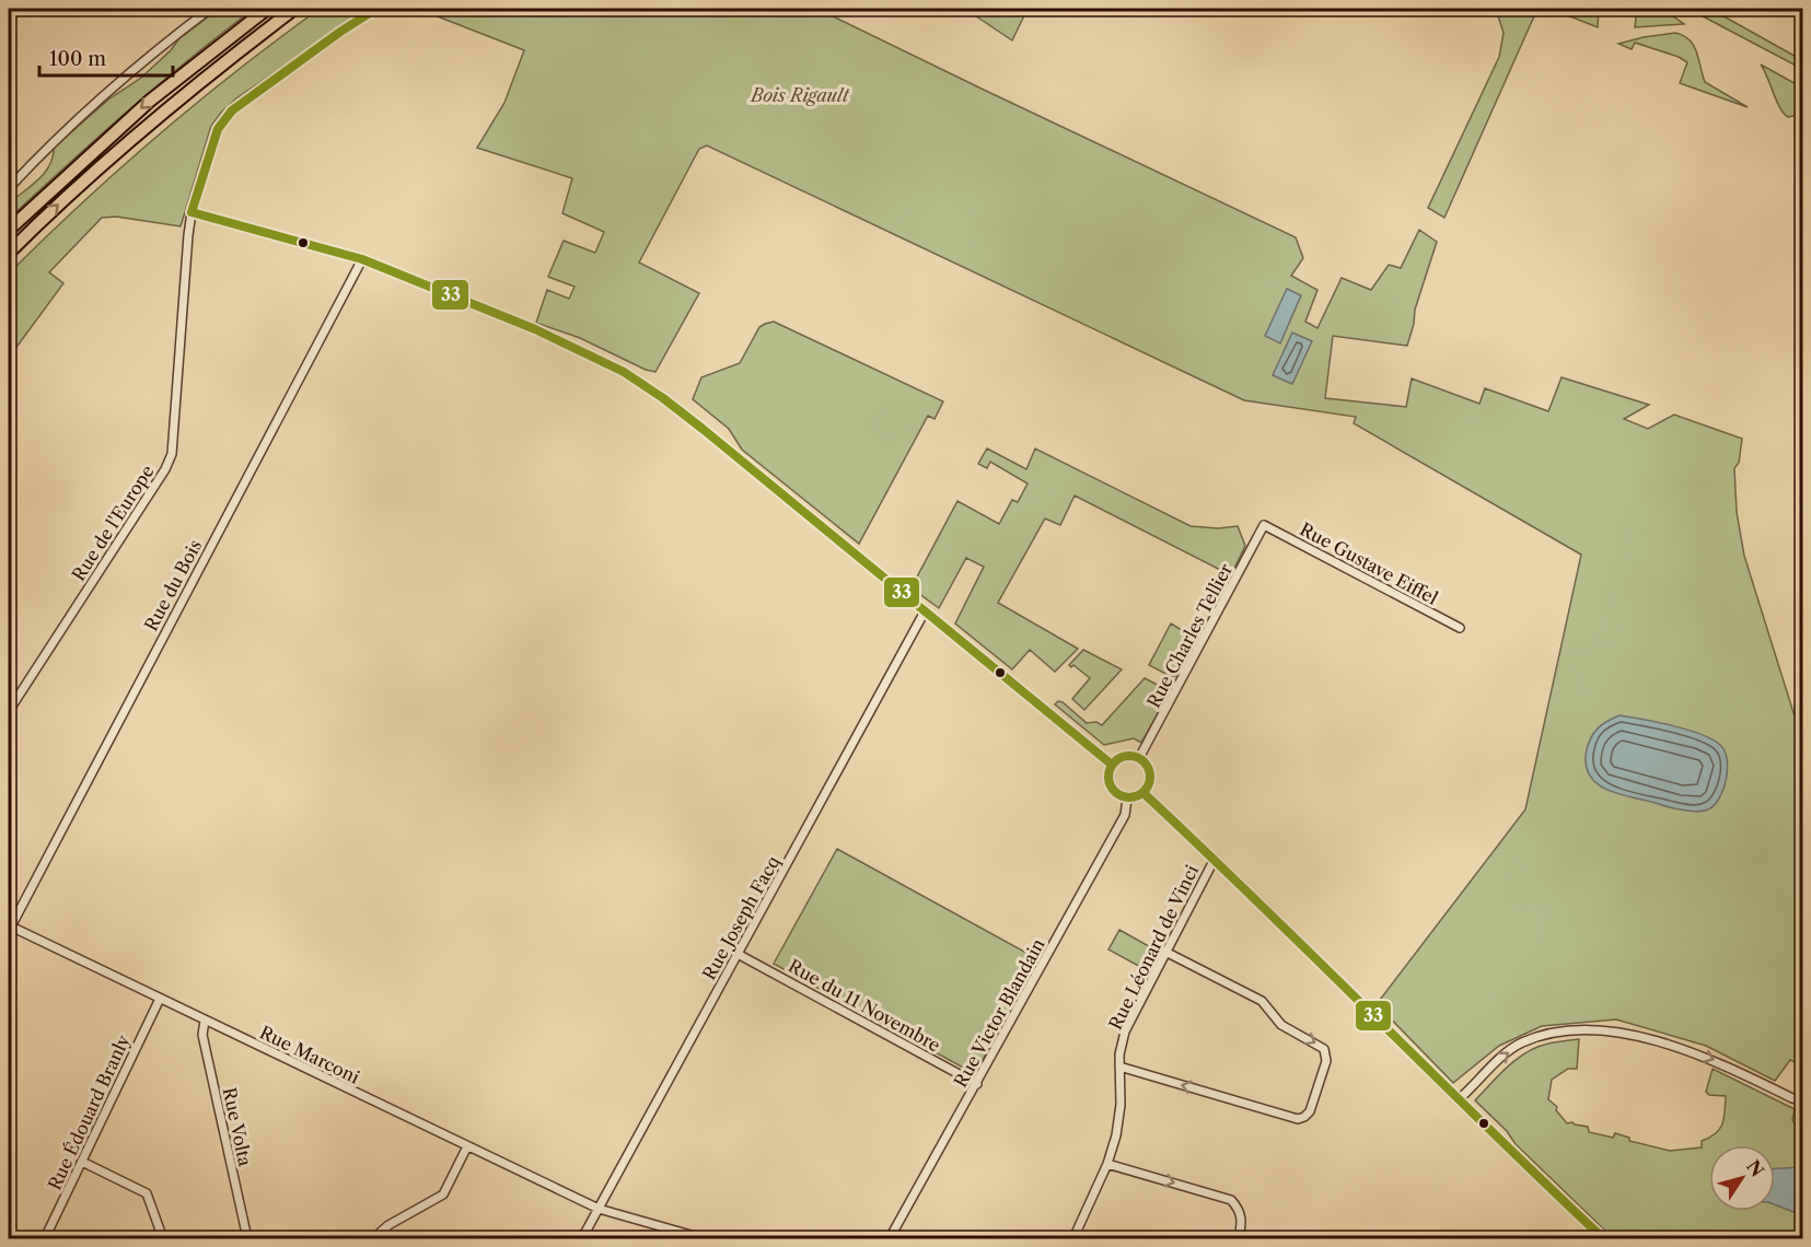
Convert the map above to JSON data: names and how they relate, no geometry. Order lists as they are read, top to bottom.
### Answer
{
  "streets": {
    "street": [
      "Rue de l'Europe",
      "Rue Gustave Eiffel",
      "Rue du Bois",
      "Rue Charles Tellier",
      "Rue Joseph Facq",
      "Rue Léonard de Vinci",
      "Rue du 11 Novembre",
      "Rue Victor Blandain",
      "Rue Marconi",
      "Rue Édouard Branly",
      "Rue Volta"
    ]
  },
  "crossings": [
    ["Rue Gustave Eiffel", "Rue Charles Tellier"],
    ["Rue du Bois", "Rue Marconi"],
    ["Rue Charles Tellier", "Rue Victor Blandain"],
    ["Rue Joseph Facq", "Rue du 11 Novembre"],
    ["Rue Joseph Facq", "Rue Marconi"],
    ["Rue du 11 Novembre", "Rue Victor Blandain"],
    ["Rue Marconi", "Rue Édouard Branly"],
    ["Rue Marconi", "Rue Volta"]
  ],
  "parks": ["Bois Rigault"],
  "lines": ["transit line 33"],
  "scale_bar": "100 m",
  "north": "top right"
}
